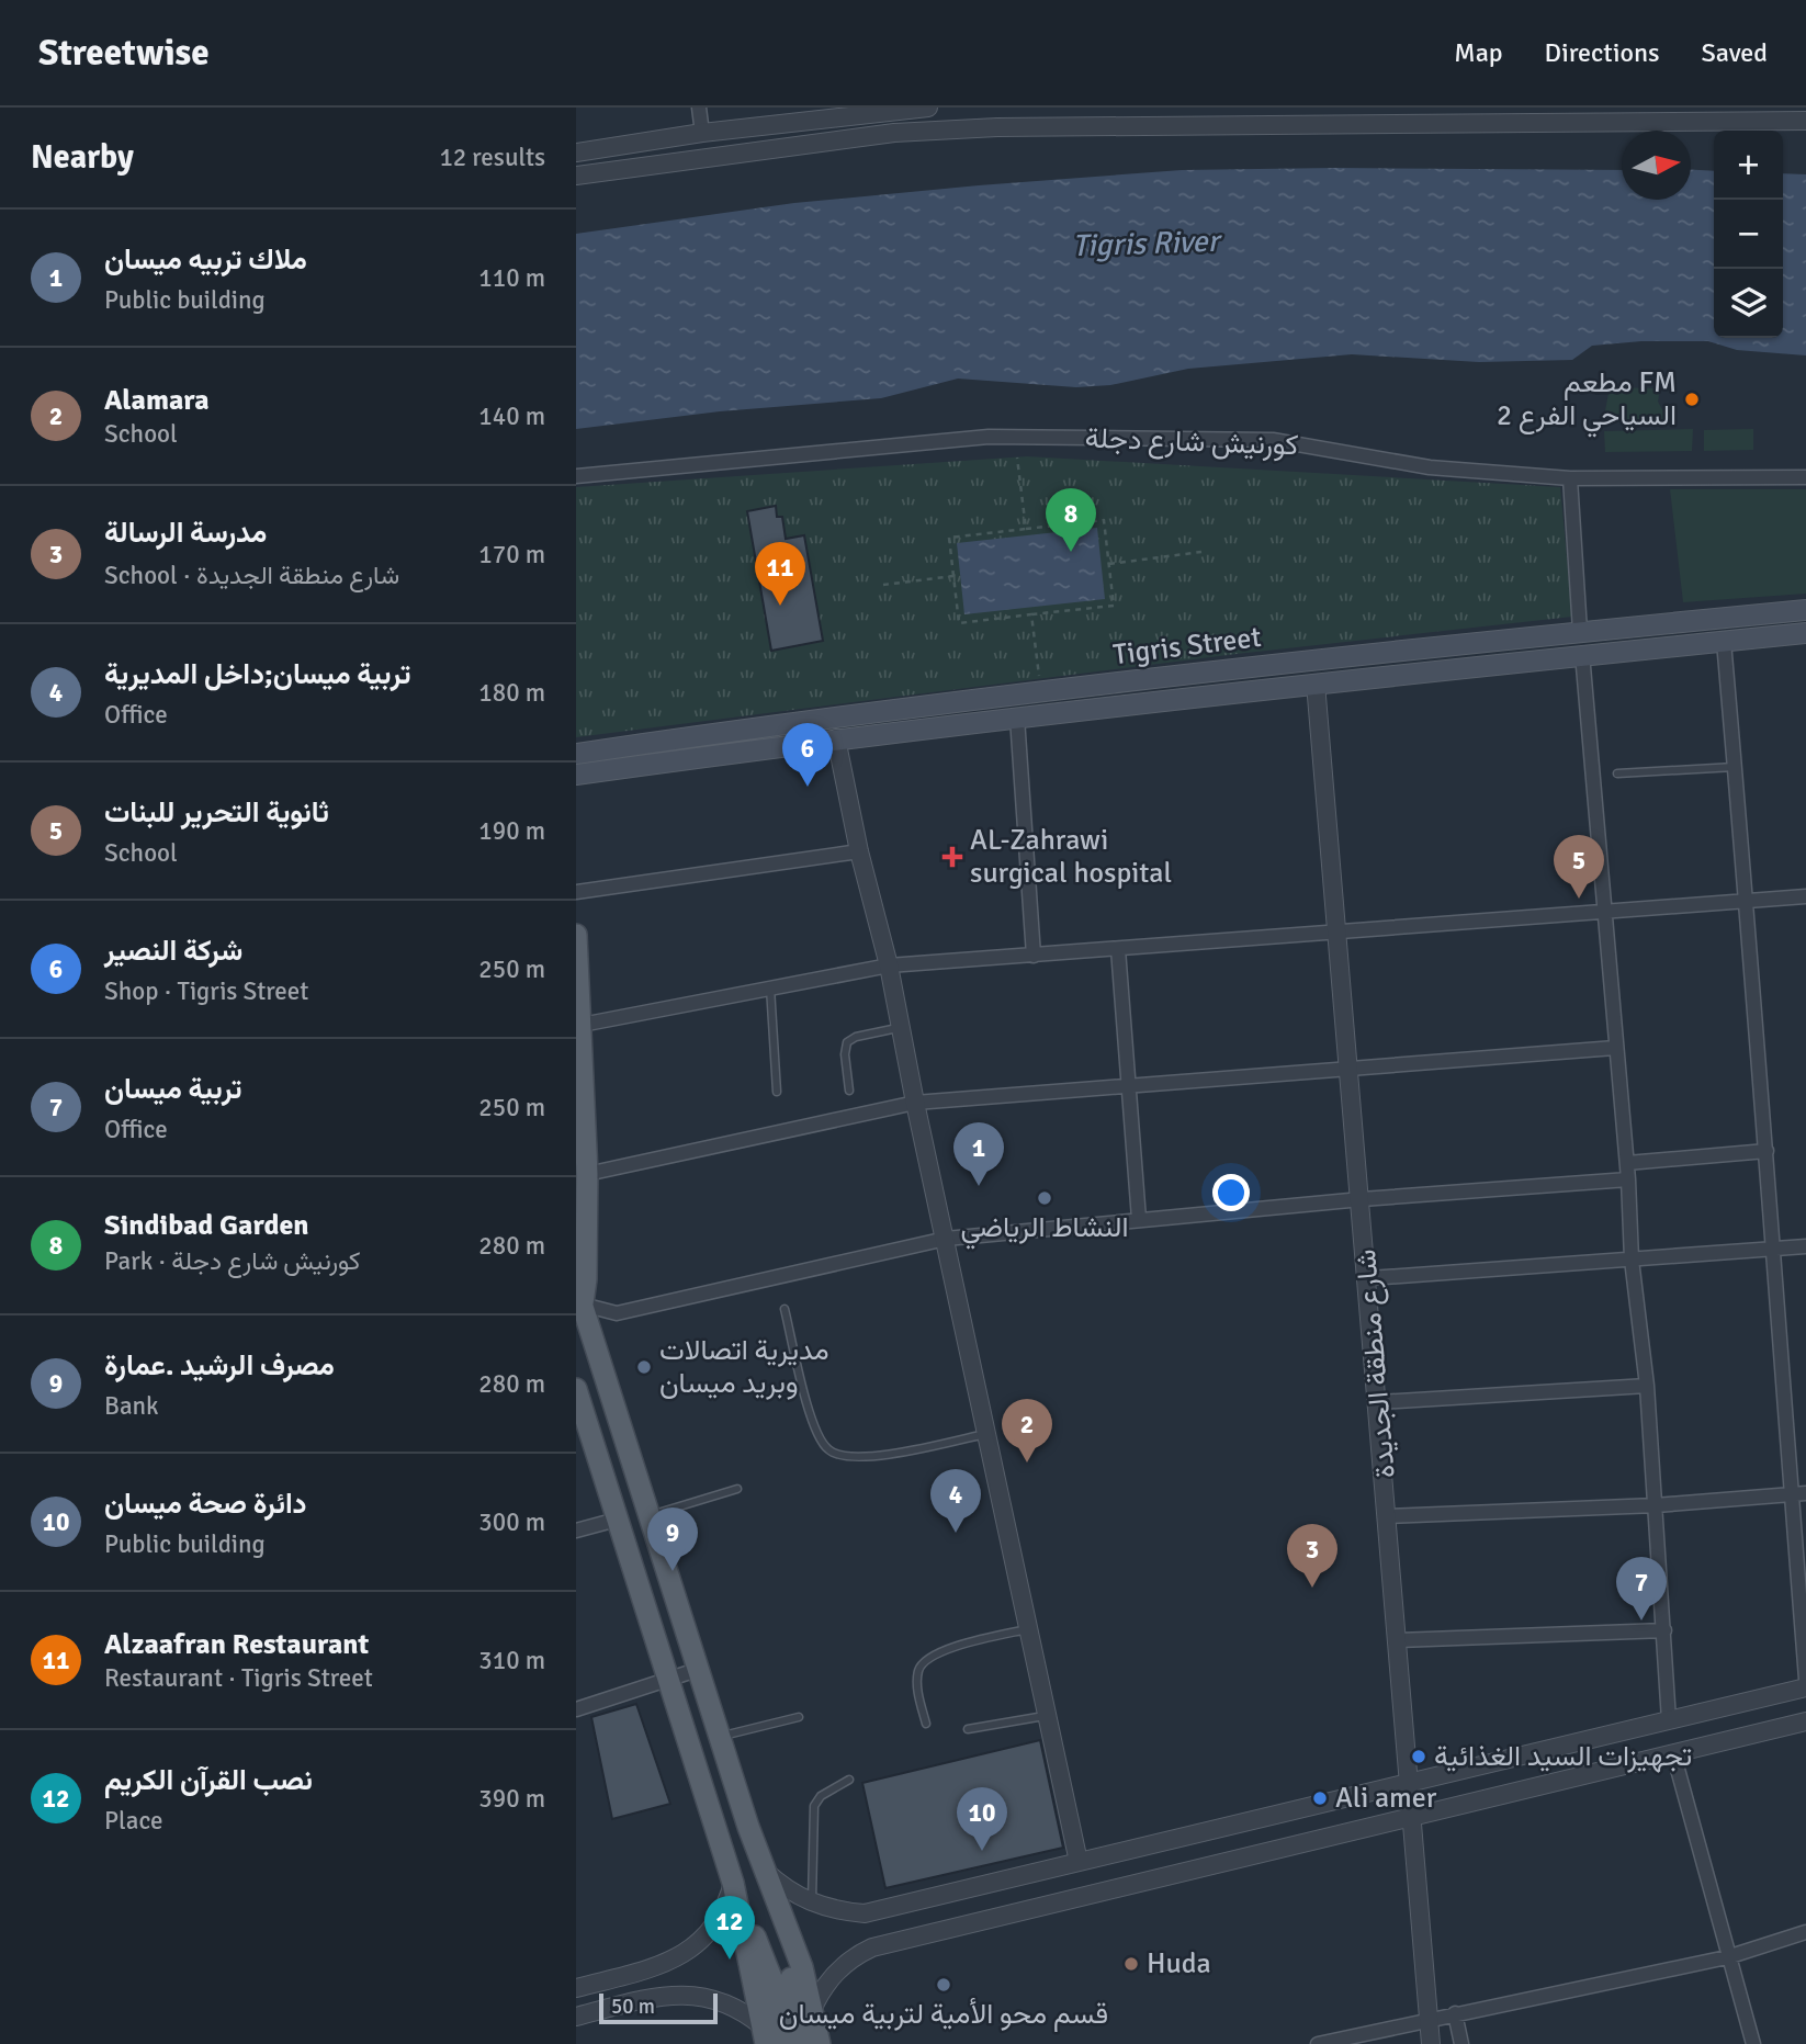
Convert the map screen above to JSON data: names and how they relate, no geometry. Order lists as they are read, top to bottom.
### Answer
{
  "streets": {
    "main road": ["Tigris Street"],
    "street": ["كورنيش شارع دجلة", "شارع منطقة الجديدة"]
  },
  "crossings": [
    ["Tigris Street", "شارع منطقة الجديدة"]
  ],
  "water": ["Tigris River"],
  "places": {
    "other": [
      "مطعم FM السياحي الفرع 2",
      "النشاط الرياضي",
      "مديرية اتصالات وبريد ميسان",
      "تجهيزات السيد الغذائية",
      "Ali amer",
      "Huda",
      "قسم محو الأمية لتربية ميسان"
    ],
    "health": ["AL-Zahrawi surgical hospital"]
  },
  "scale_bar": "50 m",
  "north": "right",
  "page": {
    "header": "Streetwise",
    "nav": ["Map", "Directions", "Saved"],
    "heading": ["Nearby", "12 results"],
    "map_buttons": ["+", "−"],
    "list": [
      {
        "mark": "1",
        "name": "ملاك تربيه ميسان",
        "note": "Public building",
        "value": "110 m"
      },
      {
        "mark": "2",
        "name": "Alamara",
        "note": "School",
        "value": "140 m"
      },
      {
        "mark": "3",
        "name": "مدرسة الرسالة",
        "note": "School · شارع منطقة الجديدة",
        "value": "170 m"
      },
      {
        "mark": "4",
        "name": "تربية ميسان;داخل المديرية",
        "note": "Office",
        "value": "180 m"
      },
      {
        "mark": "5",
        "name": "ثانوية التحرير للبنات",
        "note": "School",
        "value": "190 m"
      },
      {
        "mark": "6",
        "name": "شركة النصير",
        "note": "Shop · Tigris Street",
        "value": "250 m"
      },
      {
        "mark": "7",
        "name": "تربية ميسان",
        "note": "Office",
        "value": "250 m"
      },
      {
        "mark": "8",
        "name": "Sindibad Garden",
        "note": "Park · كورنيش شارع دجلة",
        "value": "280 m"
      },
      {
        "mark": "9",
        "name": "مصرف الرشيد .عمارة",
        "note": "Bank",
        "value": "280 m"
      },
      {
        "mark": "10",
        "name": "دائرة صحة ميسان",
        "note": "Public building",
        "value": "300 m"
      },
      {
        "mark": "11",
        "name": "Alzaafran Restaurant",
        "note": "Restaurant · Tigris Street",
        "value": "310 m"
      },
      {
        "mark": "12",
        "name": "نصب القرآن الكريم",
        "note": "Place",
        "value": "390 m"
      }
    ],
    "pins": [
      "8",
      "11",
      "6",
      "5",
      "1",
      "2",
      "4",
      "9",
      "3",
      "7",
      "10",
      "12"
    ],
    "scale": "50 m"
  }
}
